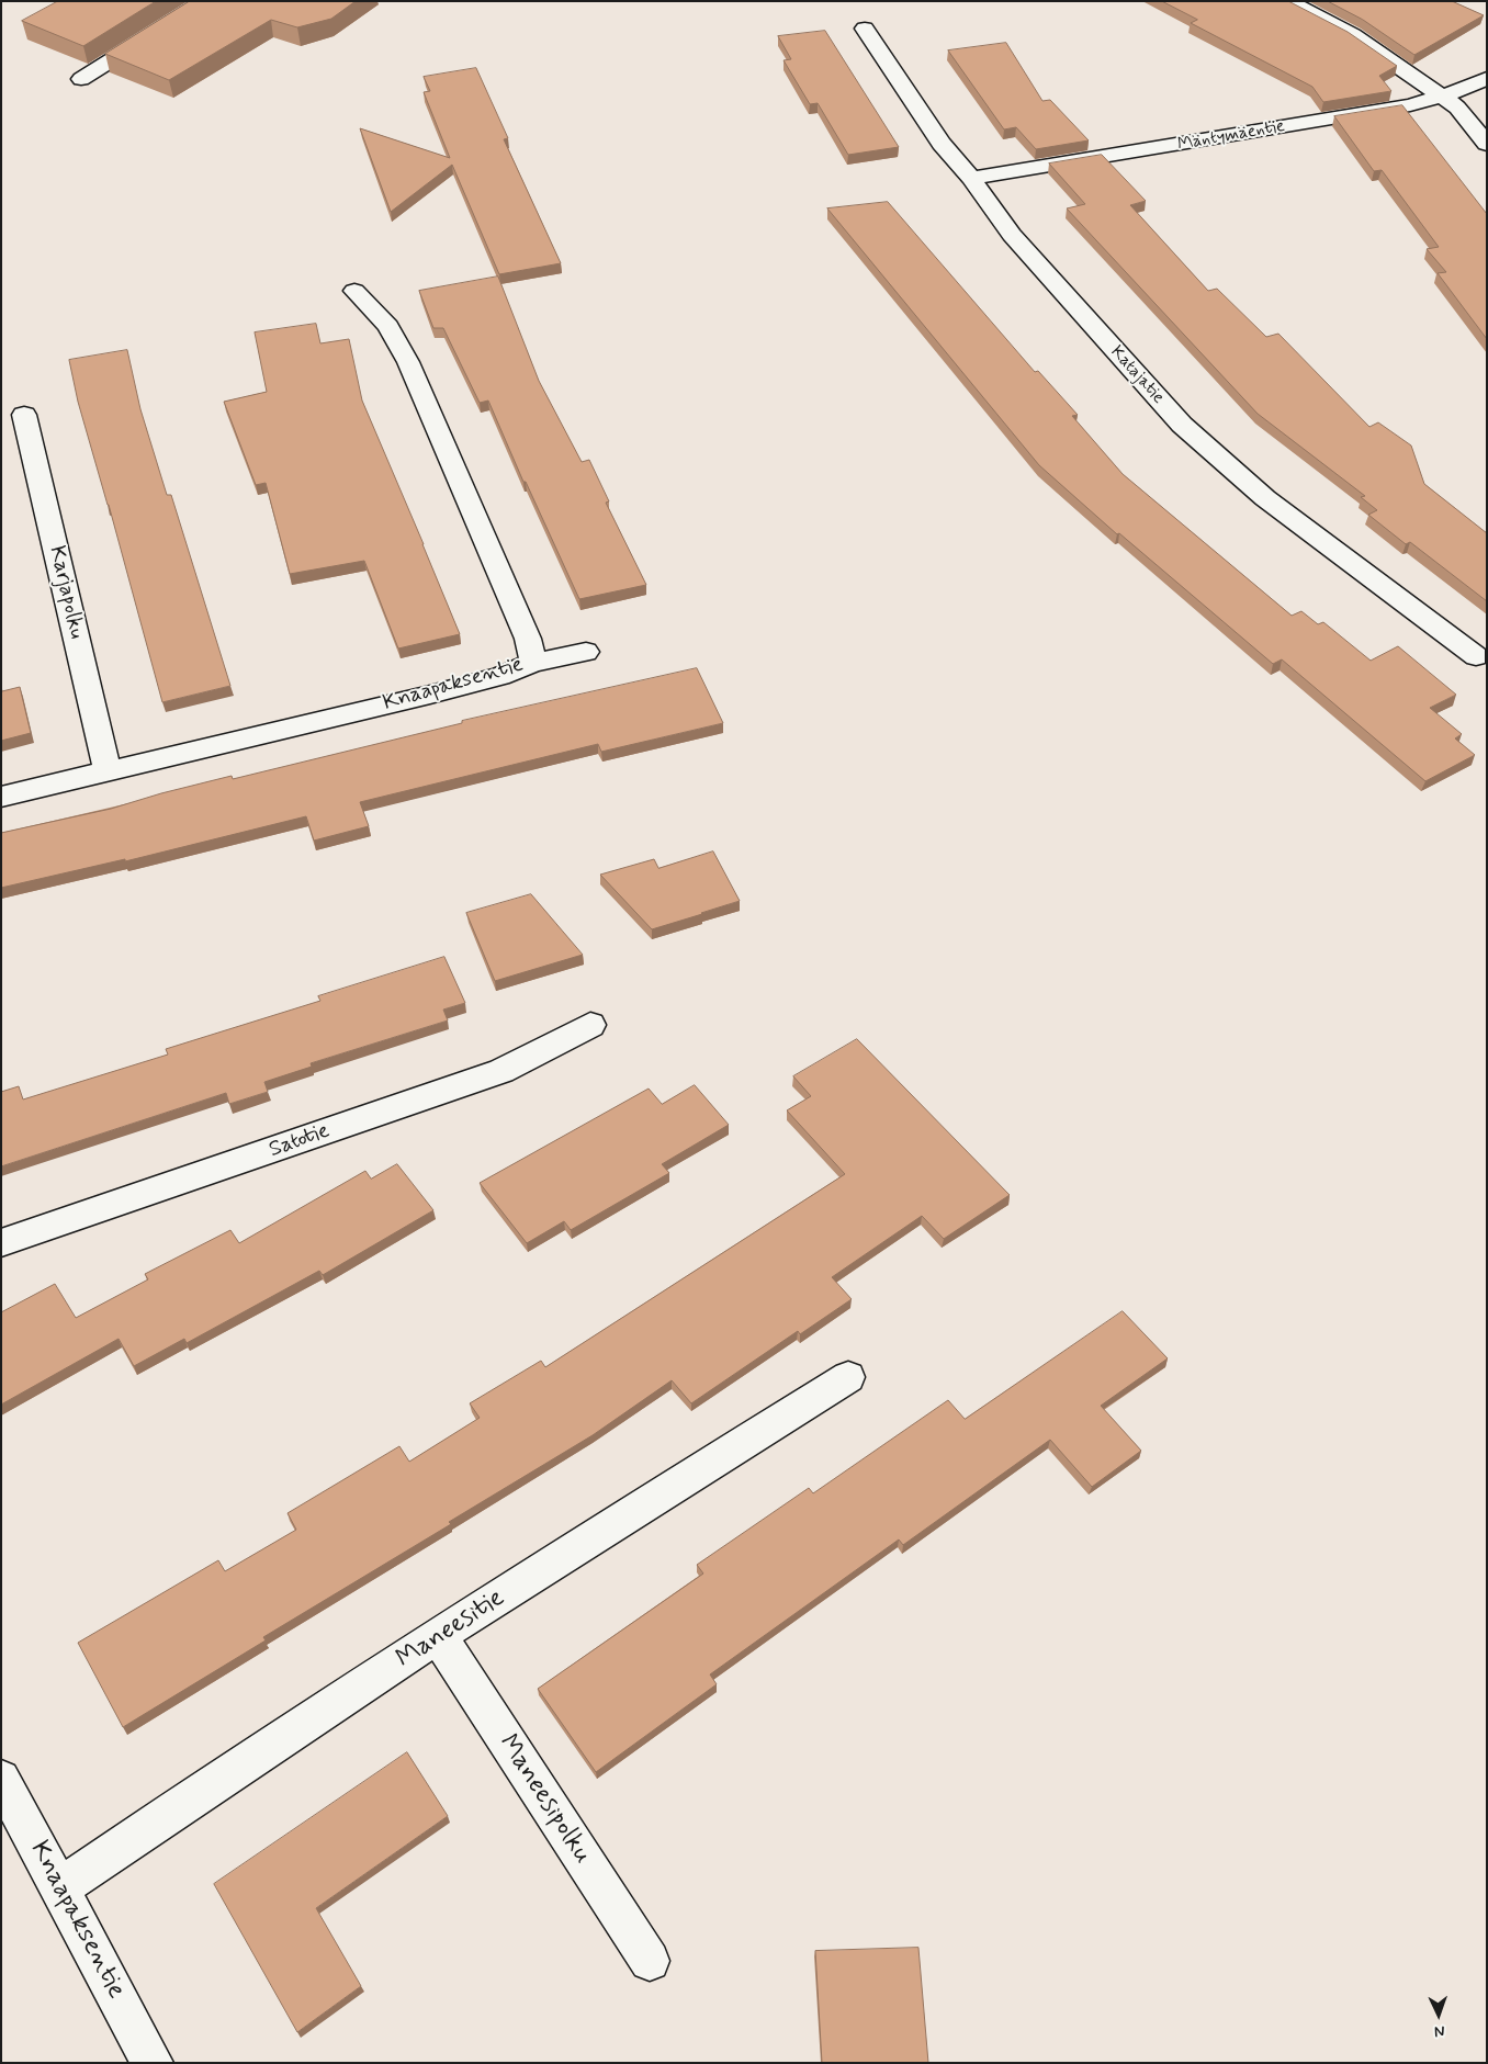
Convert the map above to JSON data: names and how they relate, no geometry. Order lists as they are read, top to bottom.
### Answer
{
  "streets": {
    "street": [
      "Mäntymäentie",
      "Katajatie",
      "Karjapolku",
      "Knaapaksentie",
      "Satotie",
      "Maneesitie",
      "Maneesipolku"
    ]
  },
  "crossings": [
    ["Mäntymäentie", "Katajatie"],
    ["Karjapolku", "Knaapaksentie"],
    ["Knaapaksentie", "Maneesitie"],
    ["Maneesitie", "Maneesipolku"]
  ],
  "north": "bottom"
}
